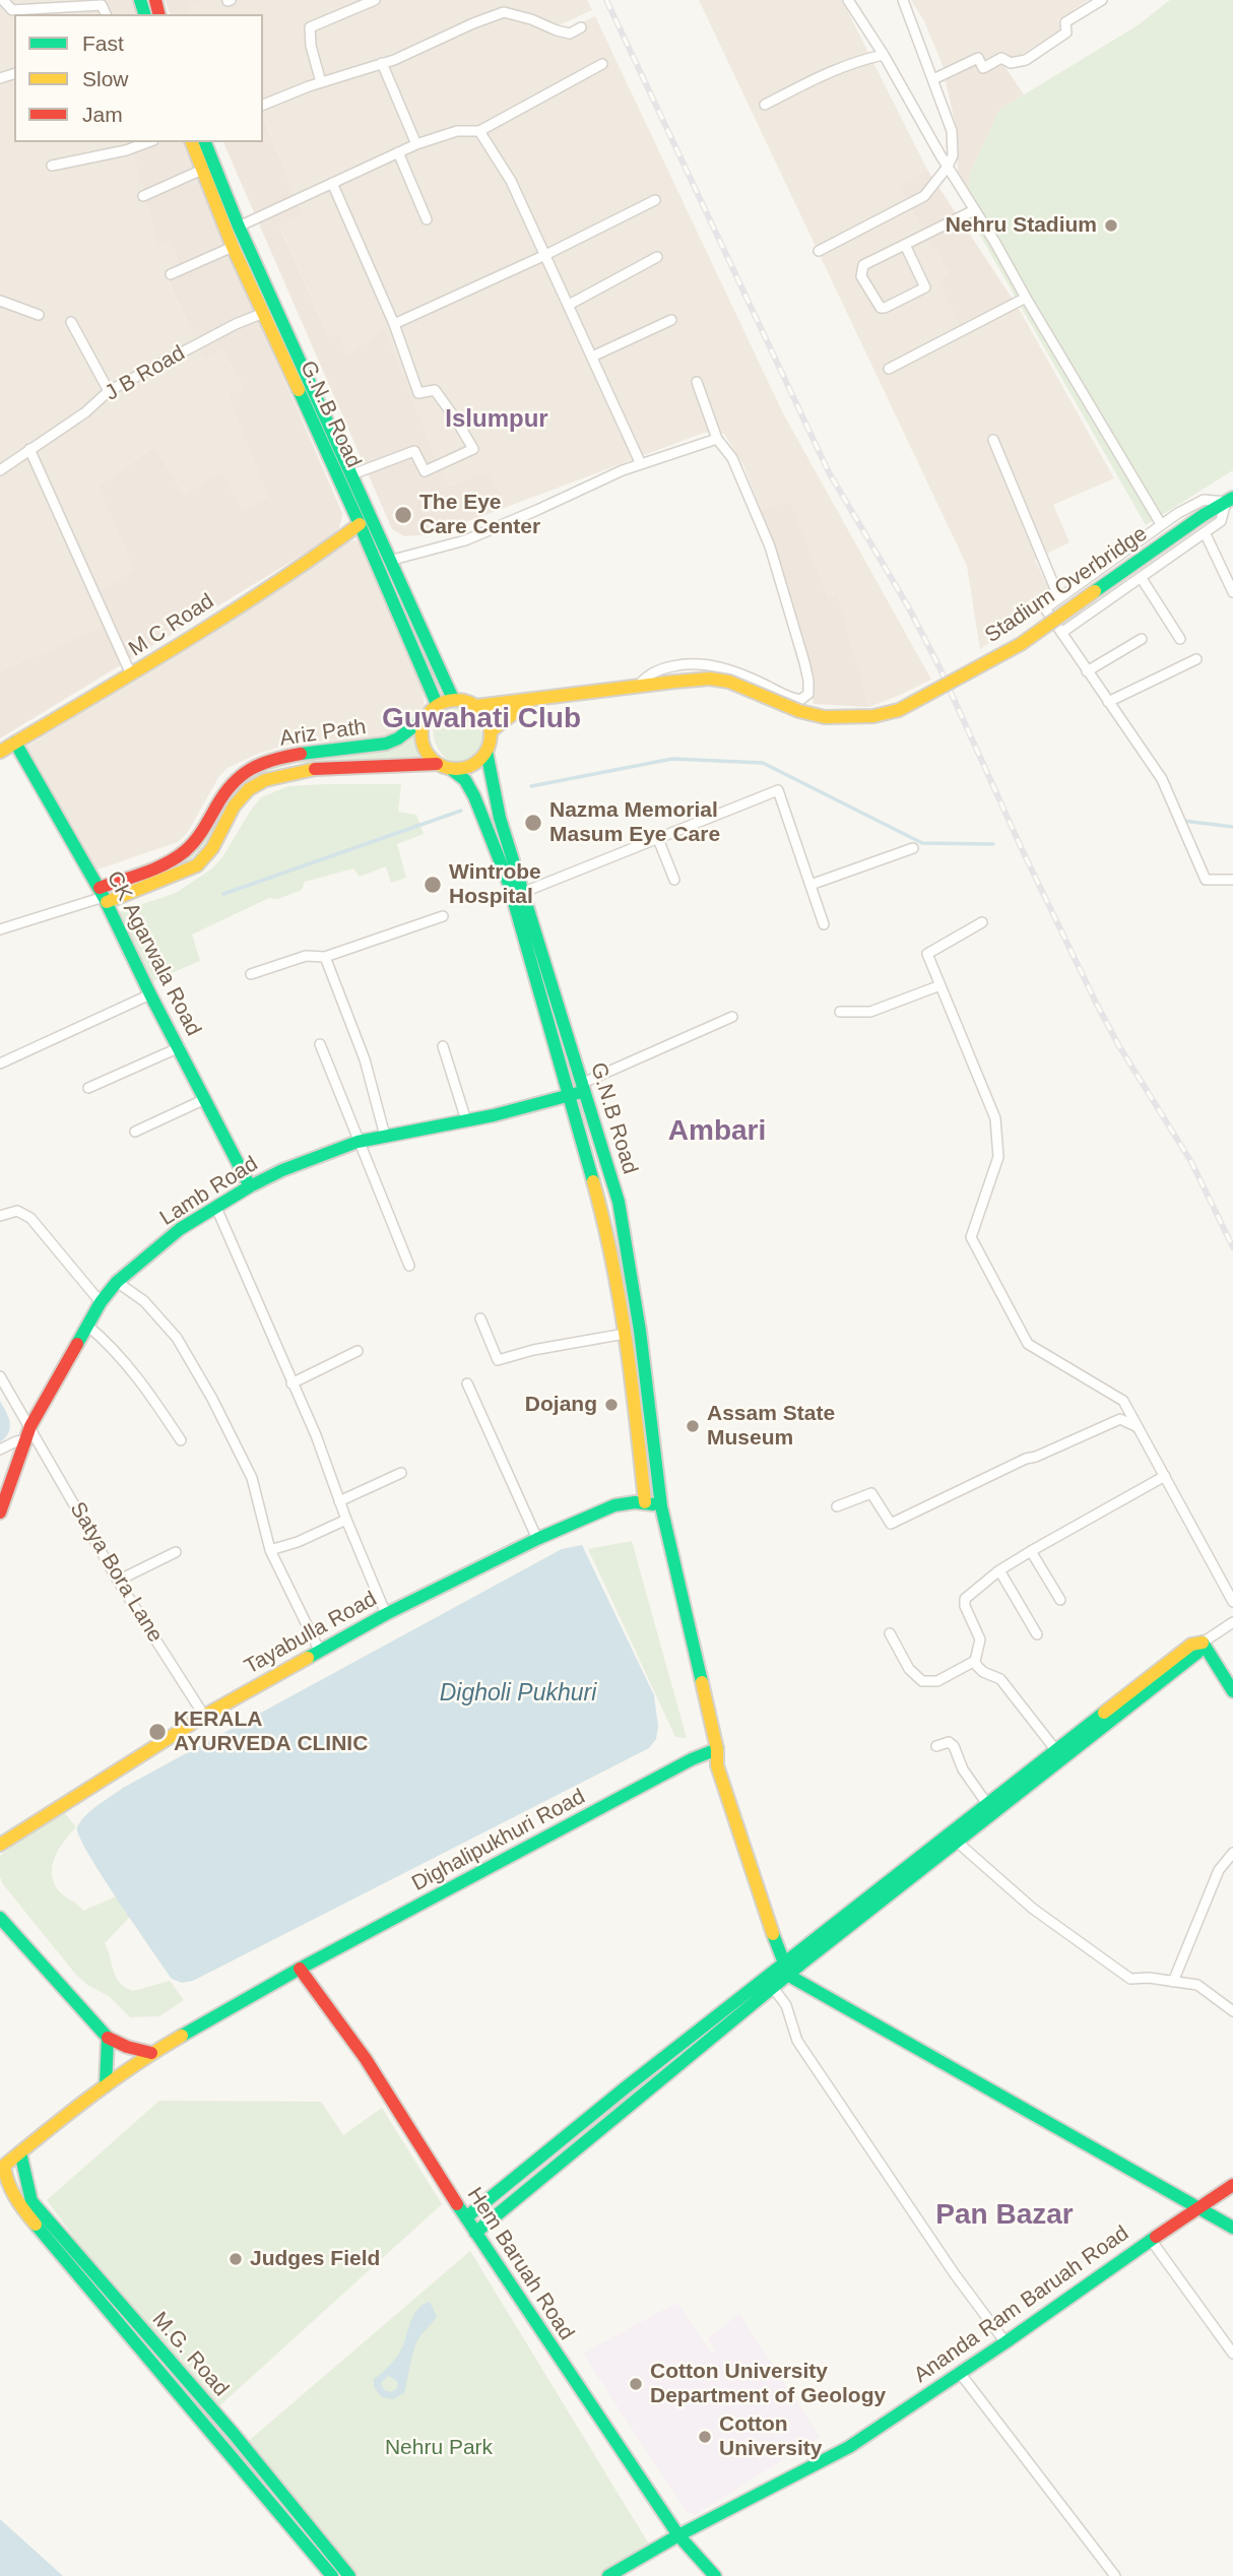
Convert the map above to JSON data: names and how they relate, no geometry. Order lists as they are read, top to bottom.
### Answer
{
  "streets": {
    "main road": [
      "G.N.B Road",
      "Stadium Overbridge",
      "M C Road",
      "Ariz Path",
      "CK Agarwala Road",
      "Lamb Road",
      "Tayabulla Road",
      "Dighalipukhuri Road",
      "Hem Baruah Road",
      "Ananda Ram Baruah Road",
      "M.G. Road"
    ],
    "street": ["J B Road", "Satya Bora Lane"]
  },
  "crossings": [
    ["J B Road", "G.N.B Road"],
    ["G.N.B Road", "Stadium Overbridge"],
    ["G.N.B Road", "M C Road"],
    ["G.N.B Road", "Ariz Path"],
    ["G.N.B Road", "Lamb Road"],
    ["G.N.B Road", "Tayabulla Road"],
    ["G.N.B Road", "Dighalipukhuri Road"],
    ["Stadium Overbridge", "Ariz Path"],
    ["M C Road", "CK Agarwala Road"],
    ["Ariz Path", "CK Agarwala Road"],
    ["CK Agarwala Road", "Lamb Road"],
    ["Lamb Road", "Satya Bora Lane"],
    ["Satya Bora Lane", "Tayabulla Road"],
    ["Dighalipukhuri Road", "Hem Baruah Road"],
    ["Dighalipukhuri Road", "M.G. Road"],
    ["Hem Baruah Road", "Ananda Ram Baruah Road"]
  ],
  "districts": [
    "Islumpur",
    "Guwahati Club",
    "Ambari",
    "Pan Bazar"
  ],
  "water": ["Digholi Pukhuri"],
  "parks": ["Nehru Park"],
  "places": [
    "Nehru Stadium",
    "The Eye Care Center",
    "Nazma Memorial Masum Eye Care",
    "Wintrobe Hospital",
    "Dojang",
    "Assam State Museum",
    "KERALA AYURVEDA CLINIC",
    "Judges Field",
    "Cotton University Department of Geology",
    "Cotton University"
  ],
  "legend": ["Fast", "Slow", "Jam"]
}
